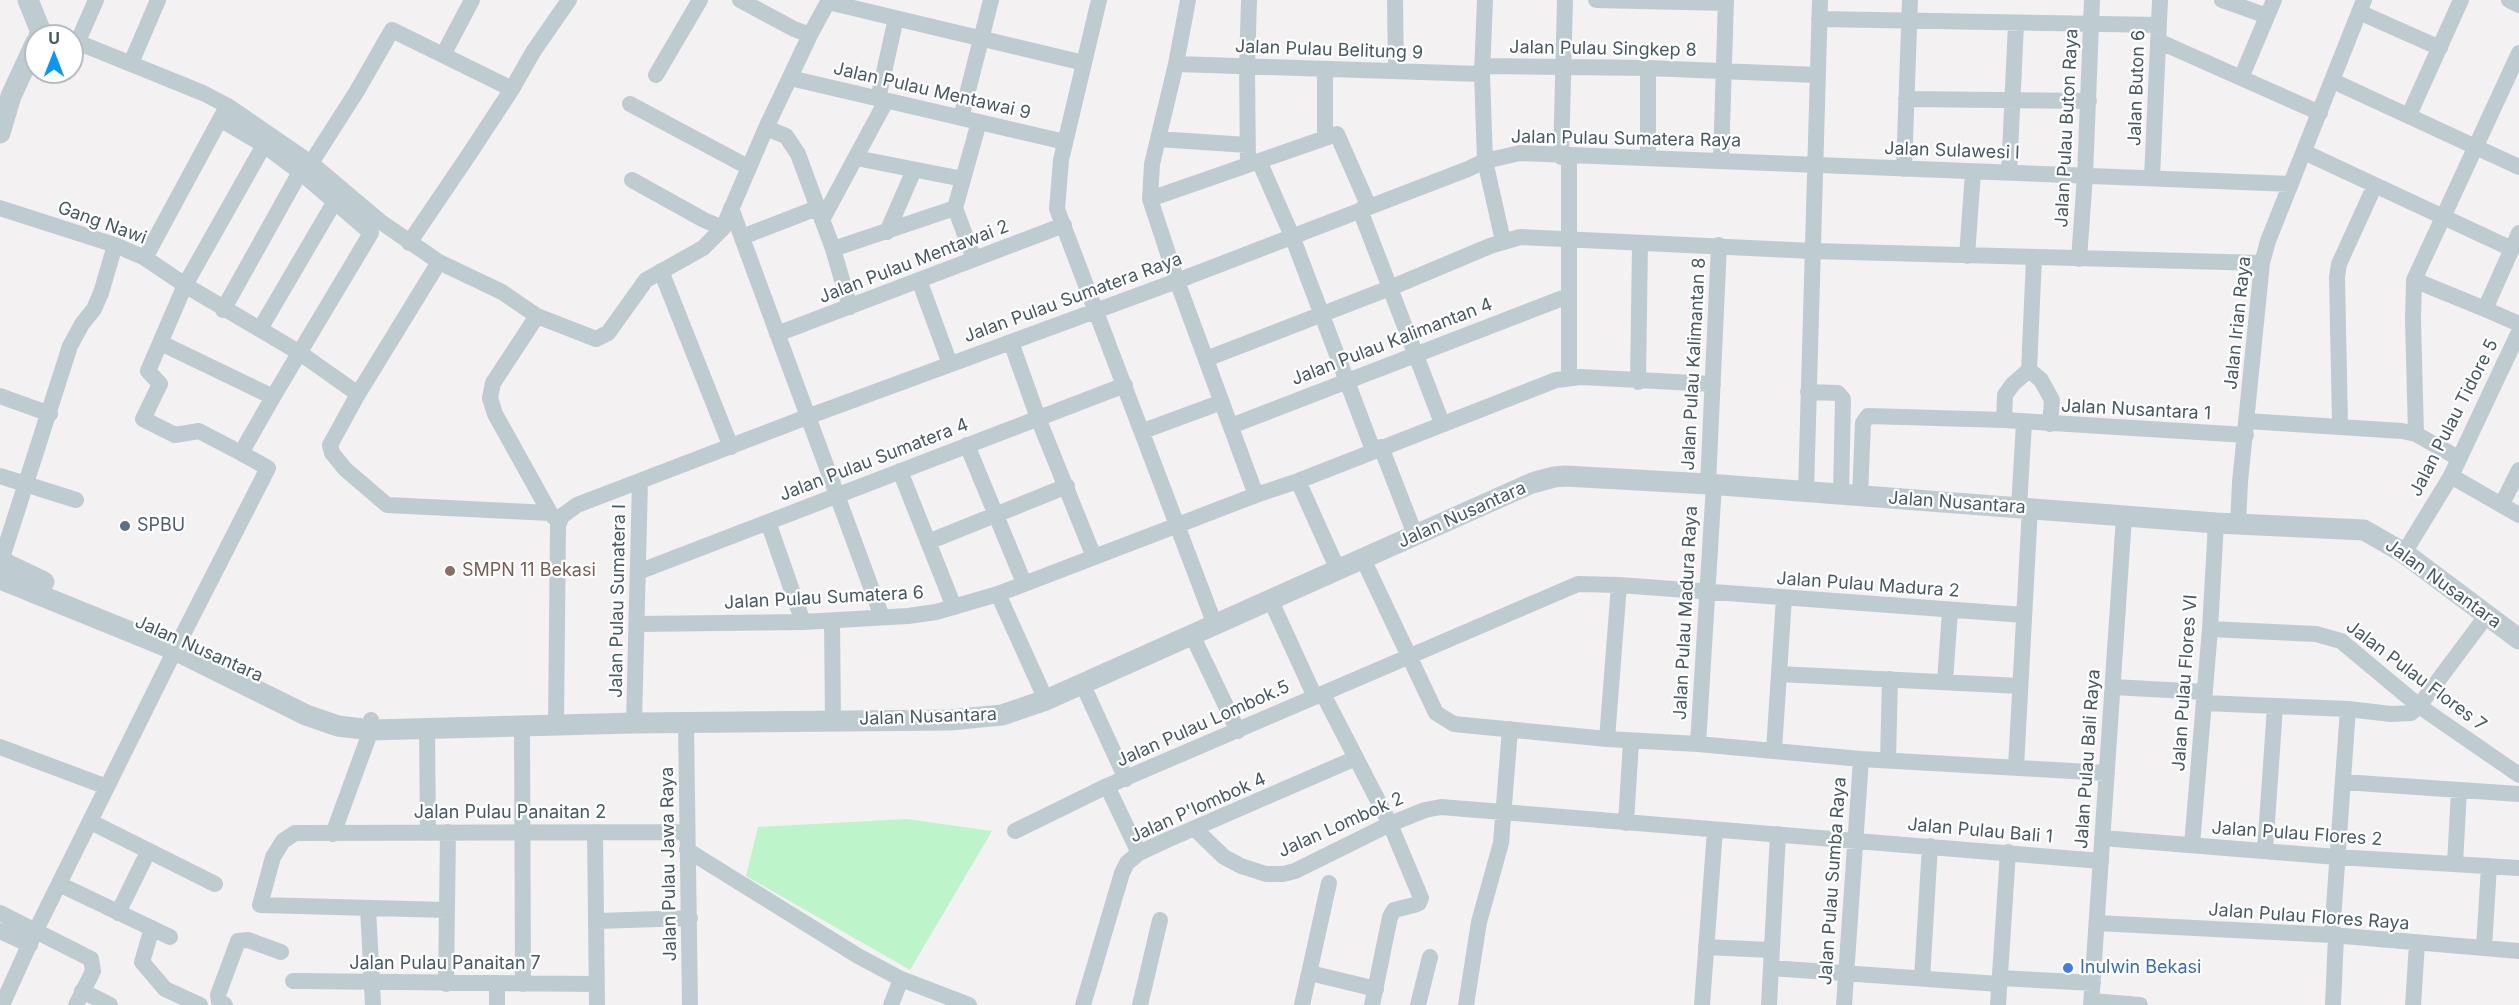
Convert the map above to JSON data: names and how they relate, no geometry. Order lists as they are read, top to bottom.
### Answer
{
  "streets": {
    "street": [
      "Jalan Pulau Singkep 8",
      "Jalan Pulau Belitung 9",
      "Jalan Buton 6",
      "Jalan Pulau Mentawai 9",
      "Jalan Pulau Buton Raya",
      "Jalan Pulau Sumatera Raya",
      "Jalan Sulawesi I",
      "Gang Nawi",
      "Jalan Pulau Mentawai 2",
      "Jalan Irian Raya",
      "Jalan Pulau Kalimantan 4",
      "Jalan Pulau Kalimantan 8",
      "Jalan Nusantara 1",
      "Jalan Pulau Tidore 5",
      "Jalan Pulau Sumatera 4",
      "Jalan Nusantara",
      "Jalan Pulau Madura 2",
      "Jalan Pulau Sumatera 6",
      "Jalan Pulau Sumatera I",
      "Jalan Pulau Madura Raya",
      "Jalan Pulau Flores 7",
      "Jalan Pulau Flores VI",
      "Jalan Pulau Lombok.5",
      "Jalan Pulau Bali Raya",
      "Jalan P'lombok 4",
      "Jalan Pulau Panaitan 2",
      "Jalan Lombok 2",
      "Jalan Pulau Bali 1",
      "Jalan Pulau Flores 2",
      "Jalan Pulau Jawa Raya",
      "Jalan Pulau Sumba Raya",
      "Jalan Pulau Flores Raya",
      "Jalan Pulau Panaitan 7"
    ]
  },
  "crossings": [
    ["Jalan Pulau Singkep 8", "Jalan Pulau Belitung 9"],
    ["Jalan Buton 6", "Jalan Sulawesi I"],
    ["Jalan Pulau Buton Raya", "Jalan Sulawesi I"],
    ["Jalan Pulau Sumatera Raya", "Jalan Sulawesi I"],
    ["Jalan Pulau Sumatera Raya", "Jalan Pulau Sumatera I"],
    ["Jalan Sulawesi I", "Jalan Irian Raya"],
    ["Jalan Irian Raya", "Jalan Nusantara 1"],
    ["Jalan Irian Raya", "Jalan Nusantara"],
    ["Jalan Pulau Kalimantan 8", "Jalan Nusantara"],
    ["Jalan Pulau Kalimantan 8", "Jalan Pulau Madura Raya"],
    ["Jalan Nusantara 1", "Jalan Nusantara"],
    ["Jalan Pulau Tidore 5", "Jalan Nusantara"],
    ["Jalan Pulau Sumatera 4", "Jalan Pulau Sumatera I"],
    ["Jalan Nusantara", "Jalan Pulau Sumatera I"],
    ["Jalan Nusantara", "Jalan Pulau Madura Raya"],
    ["Jalan Nusantara", "Jalan Pulau Flores VI"],
    ["Jalan Nusantara", "Jalan Pulau Bali Raya"],
    ["Jalan Nusantara", "Jalan Pulau Jawa Raya"],
    ["Jalan Pulau Madura 2", "Jalan Pulau Madura Raya"],
    ["Jalan Pulau Madura 2", "Jalan Pulau Lombok.5"],
    ["Jalan Pulau Sumatera 6", "Jalan Pulau Sumatera I"],
    ["Jalan Pulau Flores 7", "Jalan Pulau Flores VI"],
    ["Jalan Pulau Flores VI", "Jalan Pulau Flores 2"],
    ["Jalan Pulau Bali Raya", "Jalan Pulau Bali 1"],
    ["Jalan Pulau Bali Raya", "Jalan Pulau Flores 2"],
    ["Jalan Pulau Bali Raya", "Jalan Pulau Flores Raya"],
    ["Jalan P'lombok 4", "Jalan Lombok 2"],
    ["Jalan Pulau Panaitan 2", "Jalan Pulau Jawa Raya"],
    ["Jalan Lombok 2", "Jalan Pulau Bali 1"],
    ["Jalan Pulau Bali 1", "Jalan Pulau Sumba Raya"]
  ],
  "places": ["SPBU", "SMPN 11 Bekasi", "Inulwin Bekasi"],
  "north": "top"
}
